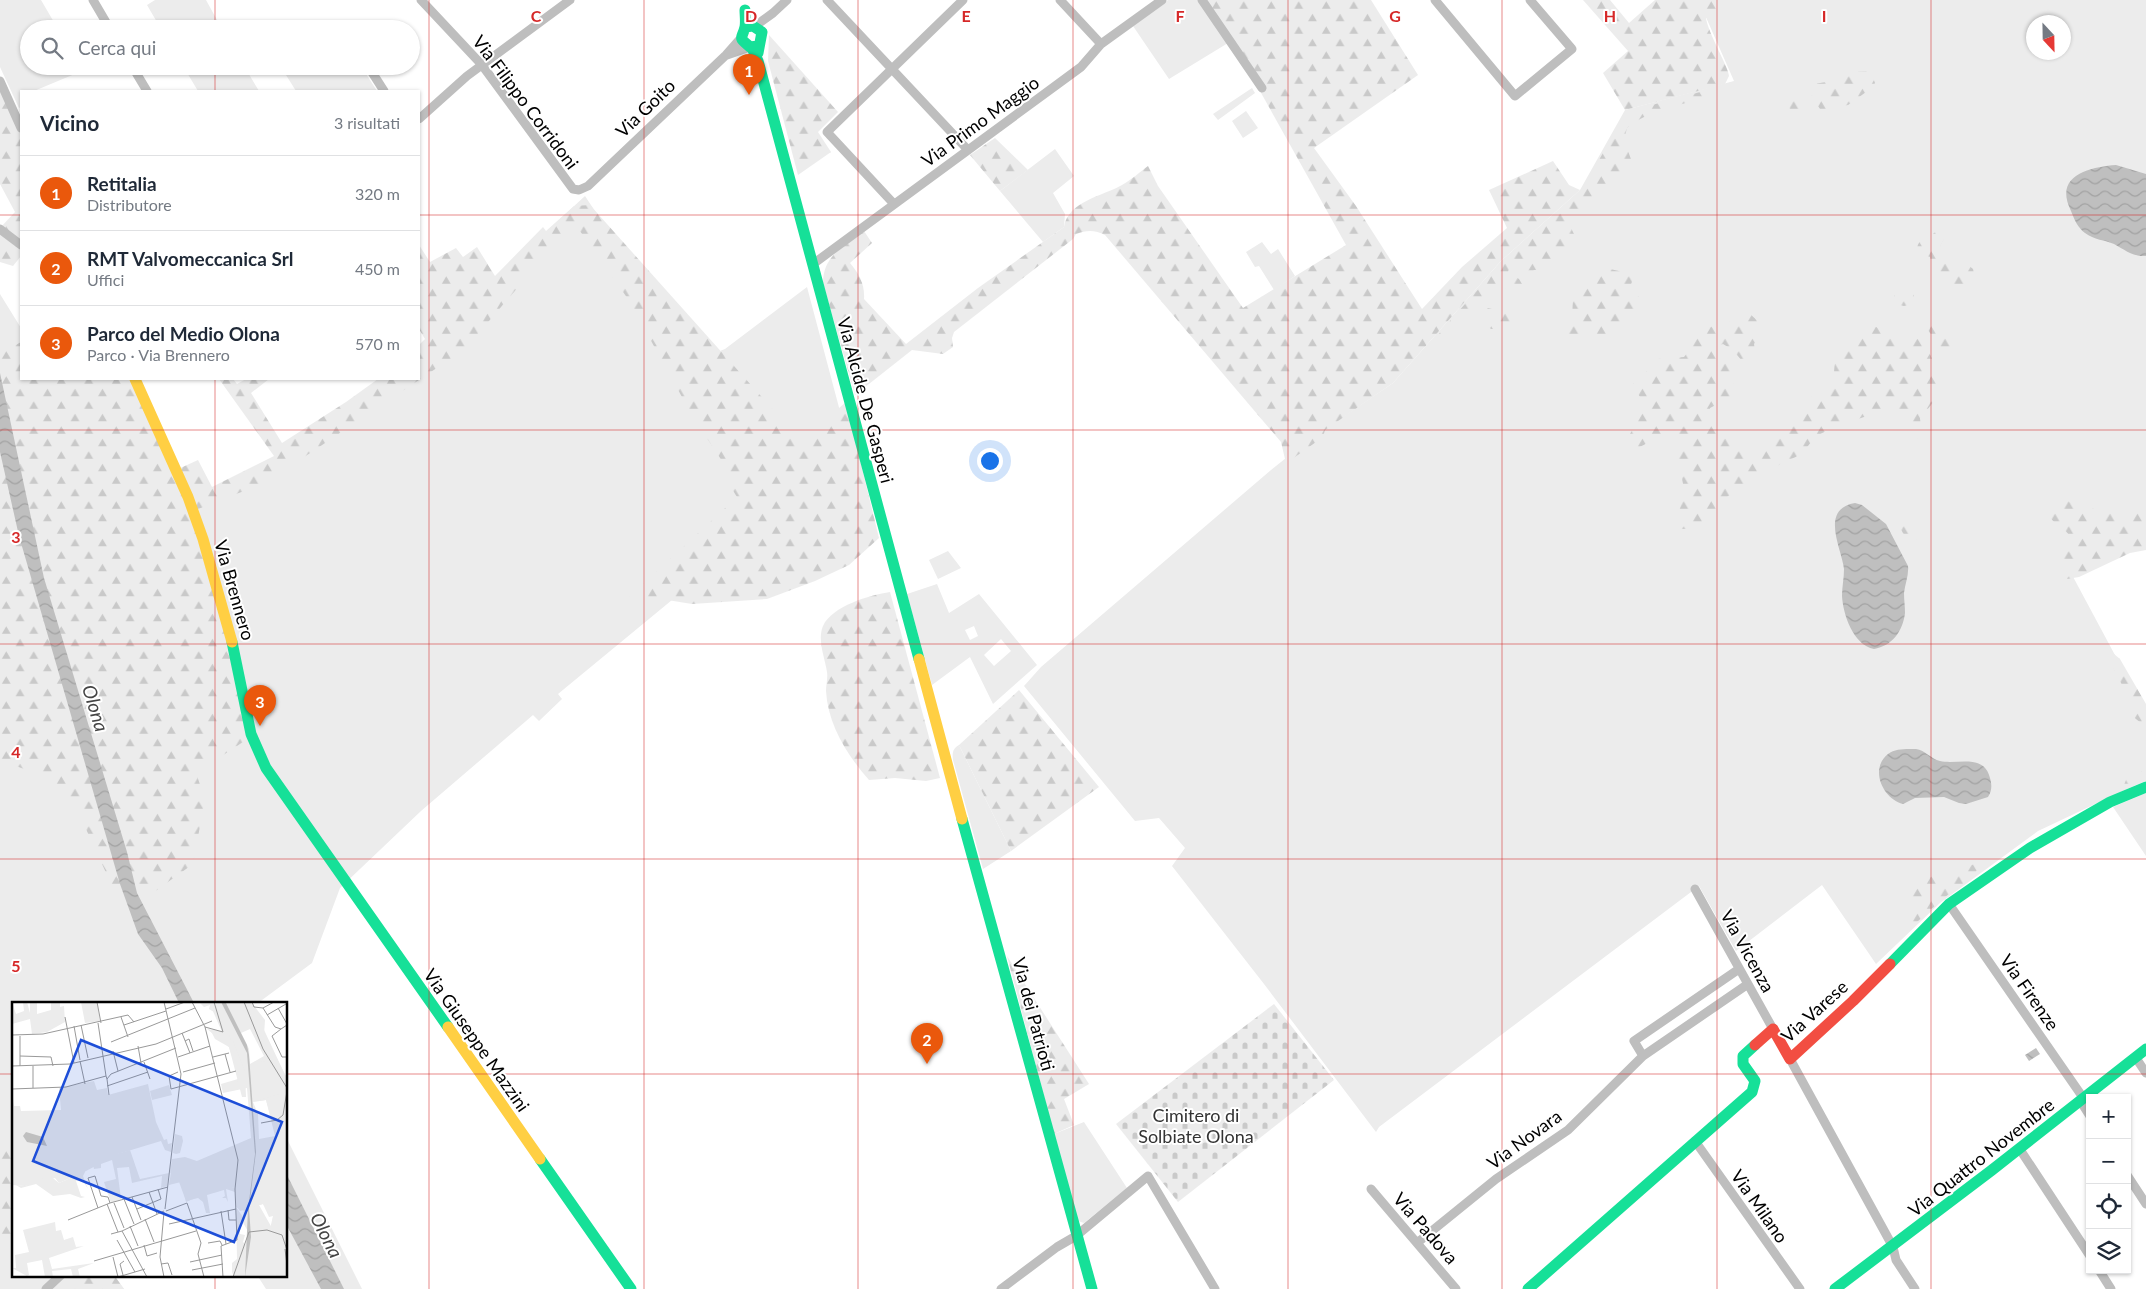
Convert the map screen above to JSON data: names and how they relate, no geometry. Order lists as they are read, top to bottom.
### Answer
{
  "streets": {
    "street": [
      "Via Filippo Corridoni",
      "Via Goito",
      "Via Primo Maggio",
      "Via Alcide De Gasperi",
      "Via Brennero",
      "Via Vicenza",
      "Via Firenze",
      "Via Varese",
      "Via dei Patrioti",
      "Via Giuseppe Mazzini",
      "Via Novara",
      "Via Quattro Novembre",
      "Via Milano",
      "Via Padova"
    ]
  },
  "crossings": [
    ["Via Filippo Corridoni", "Via Goito"],
    ["Via Goito", "Via Alcide De Gasperi"],
    ["Via Primo Maggio", "Via Alcide De Gasperi"],
    ["Via Alcide De Gasperi", "Via dei Patrioti"],
    ["Via Brennero", "Via Giuseppe Mazzini"],
    ["Via Vicenza", "Via Varese"],
    ["Via Vicenza", "Via Novara"],
    ["Via Firenze", "Via Varese"],
    ["Via Firenze", "Via Quattro Novembre"],
    ["Via Varese", "Via Milano"],
    ["Via Novara", "Via Padova"]
  ],
  "water": ["Olona"],
  "parks": ["Cimitero di Solbiate Olona"],
  "north": "bottom",
  "page": {
    "search": "Cerca qui",
    "pins": ["1", "3", "2"],
    "heading": ["Vicino", "3 risultati"],
    "list": [
      {
        "mark": "1",
        "name": "Retitalia",
        "note": "Distributore",
        "value": "320 m"
      },
      {
        "mark": "2",
        "name": "RMT Valvomeccanica Srl",
        "note": "Uffici",
        "value": "450 m"
      },
      {
        "mark": "3",
        "name": "Parco del Medio Olona",
        "note": "Parco · Via Brennero",
        "value": "570 m"
      }
    ],
    "map_buttons": ["+", "−"]
  },
  "grid": {
    "columns": [
      "C",
      "D",
      "E",
      "F",
      "G",
      "H",
      "I"
    ],
    "rows": ["3", "4", "5"]
  }
}
